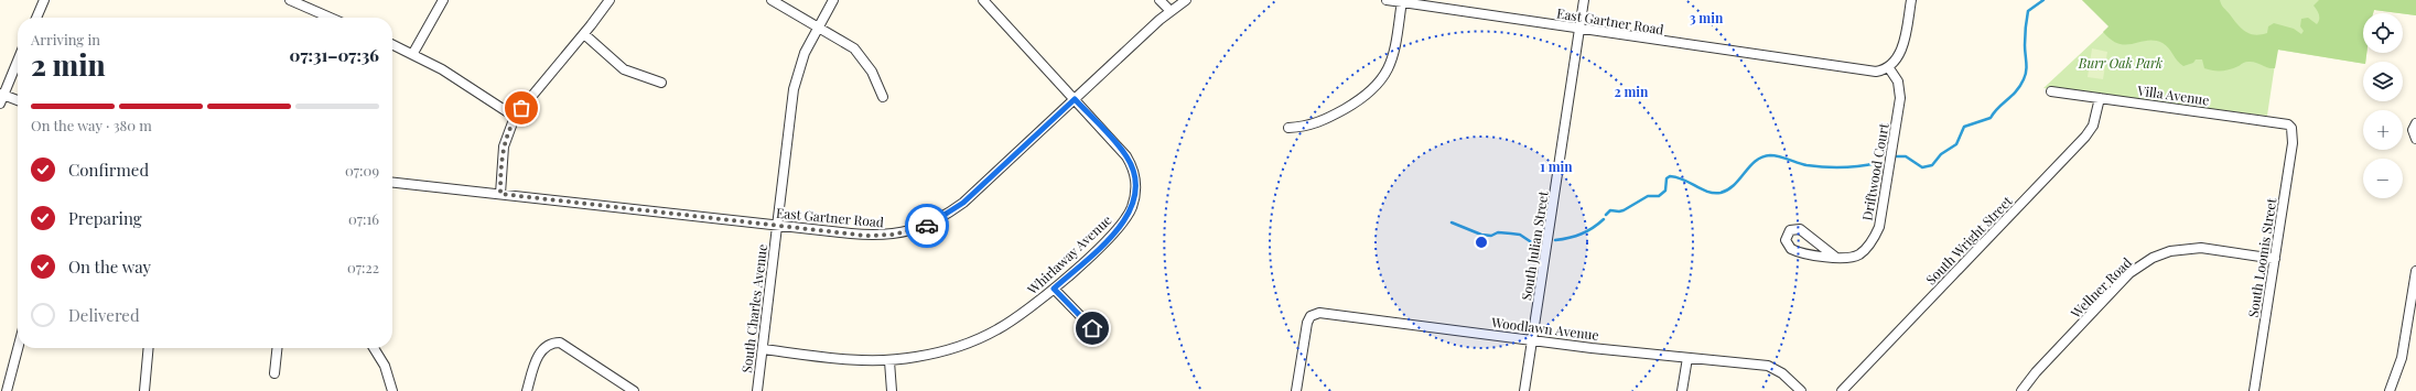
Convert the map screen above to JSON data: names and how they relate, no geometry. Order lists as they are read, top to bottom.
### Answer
{
  "streets": {
    "street": [
      "East Gartner Road",
      "Villa Avenue",
      "Driftwood Court",
      "South Wright Street",
      "South Julian Street",
      "Whirlaway Avenue",
      "South Loomis Street",
      "Wellner Road",
      "South Charles Avenue",
      "Woodlawn Avenue"
    ]
  },
  "crossings": [
    ["East Gartner Road", "Driftwood Court"],
    ["East Gartner Road", "South Julian Street"],
    ["East Gartner Road", "Whirlaway Avenue"],
    ["East Gartner Road", "South Charles Avenue"],
    ["Villa Avenue", "South Wright Street"],
    ["Villa Avenue", "South Loomis Street"],
    ["South Julian Street", "Woodlawn Avenue"],
    ["Whirlaway Avenue", "South Charles Avenue"],
    ["South Loomis Street", "Wellner Road"]
  ],
  "parks": ["Burr Oak Park"],
  "page": {
    "map_buttons": ["+", "−"],
    "heading": ["2 min", "Arriving in", "07:31–07:36"],
    "bar": "On the way · 380 m",
    "list": [
      ["Confirmed", "07:09"],
      ["Preparing", "07:16"],
      ["On the way", "07:22"],
      "Delivered"
    ]
  },
  "rings": ["3 min", "2 min", "1 min"]
}
